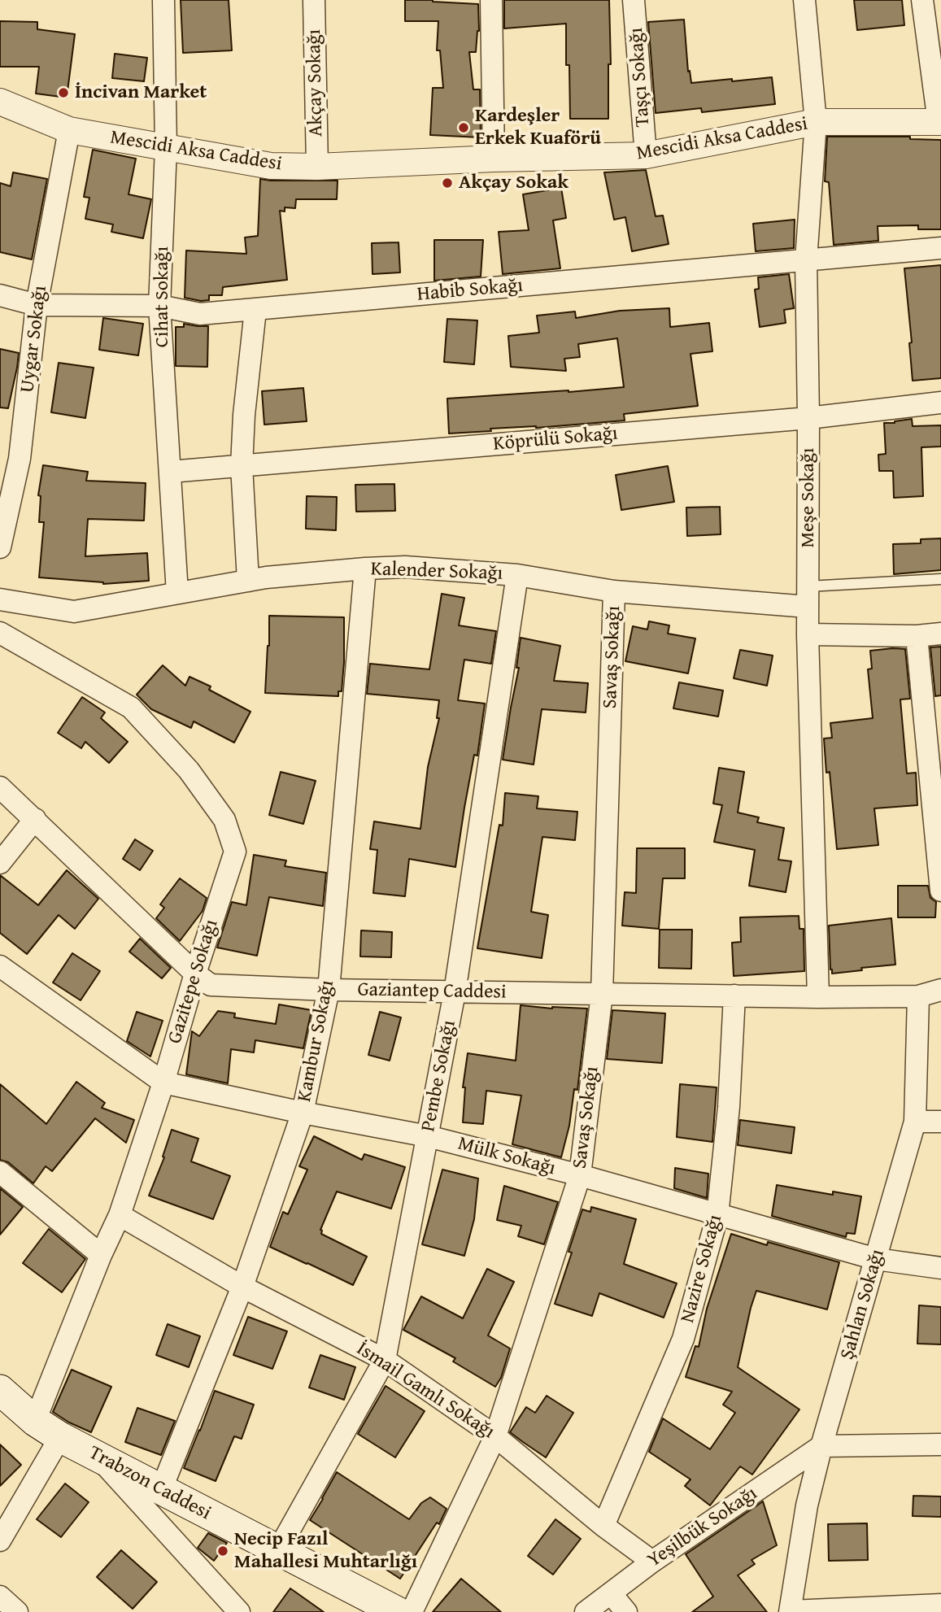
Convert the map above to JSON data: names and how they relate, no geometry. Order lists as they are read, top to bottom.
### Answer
{
  "streets": {
    "main road": ["Trabzon Caddesi"],
    "street": [
      "Taşçı Sokağı",
      "Akçay Sokağı",
      "Mescidi Aksa Caddesi",
      "Habib Sokağı",
      "Cihat Sokağı",
      "Uygar Sokağı",
      "Köprülü Sokağı",
      "Meşe Sokağı",
      "Kalender Sokağı",
      "Savaş Sokağı",
      "Gazitepe Sokağı",
      "Gaziantep Caddesi",
      "Kambur Sokağı",
      "Pembe Sokağı",
      "Mülk Sokağı",
      "Nazire Sokağı",
      "Şahlan Sokağı",
      "İsmail Gamlı Sokağı",
      "Yeşilbük Sokağı"
    ]
  },
  "crossings": [
    ["Taşçı Sokağı", "Mescidi Aksa Caddesi"],
    ["Akçay Sokağı", "Mescidi Aksa Caddesi"],
    ["Mescidi Aksa Caddesi", "Cihat Sokağı"],
    ["Mescidi Aksa Caddesi", "Uygar Sokağı"],
    ["Mescidi Aksa Caddesi", "Meşe Sokağı"],
    ["Habib Sokağı", "Cihat Sokağı"],
    ["Habib Sokağı", "Uygar Sokağı"],
    ["Habib Sokağı", "Meşe Sokağı"],
    ["Cihat Sokağı", "Köprülü Sokağı"],
    ["Cihat Sokağı", "Kalender Sokağı"],
    ["Köprülü Sokağı", "Meşe Sokağı"],
    ["Meşe Sokağı", "Kalender Sokağı"],
    ["Meşe Sokağı", "Gaziantep Caddesi"],
    ["Kalender Sokağı", "Savaş Sokağı"],
    ["Kalender Sokağı", "Kambur Sokağı"],
    ["Kalender Sokağı", "Pembe Sokağı"],
    ["Savaş Sokağı", "Gaziantep Caddesi"],
    ["Savaş Sokağı", "Mülk Sokağı"],
    ["Savaş Sokağı", "İsmail Gamlı Sokağı"],
    ["Gazitepe Sokağı", "Gaziantep Caddesi"],
    ["Gazitepe Sokağı", "Mülk Sokağı"],
    ["Gazitepe Sokağı", "İsmail Gamlı Sokağı"],
    ["Gazitepe Sokağı", "Trabzon Caddesi"],
    ["Gaziantep Caddesi", "Kambur Sokağı"],
    ["Gaziantep Caddesi", "Pembe Sokağı"],
    ["Gaziantep Caddesi", "Nazire Sokağı"],
    ["Gaziantep Caddesi", "Şahlan Sokağı"],
    ["Kambur Sokağı", "Mülk Sokağı"],
    ["Kambur Sokağı", "İsmail Gamlı Sokağı"],
    ["Kambur Sokağı", "Trabzon Caddesi"],
    ["Pembe Sokağı", "Mülk Sokağı"],
    ["Pembe Sokağı", "İsmail Gamlı Sokağı"],
    ["Pembe Sokağı", "Trabzon Caddesi"],
    ["Mülk Sokağı", "Nazire Sokağı"],
    ["Mülk Sokağı", "Şahlan Sokağı"],
    ["Nazire Sokağı", "İsmail Gamlı Sokağı"],
    ["Şahlan Sokağı", "Yeşilbük Sokağı"],
    ["İsmail Gamlı Sokağı", "Yeşilbük Sokağı"]
  ],
  "places": [
    "İncivan Market",
    "Kardeşler Erkek Kuaförü",
    "Akçay Sokak",
    "Necip Fazıl Mahallesi Muhtarlığı"
  ]
}
